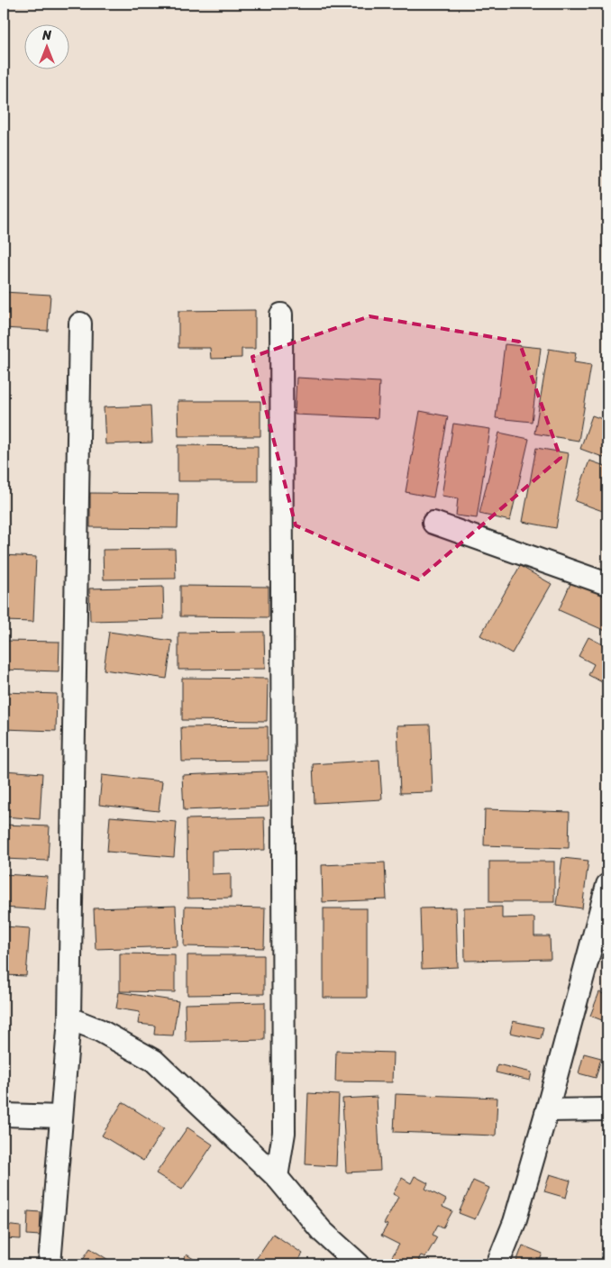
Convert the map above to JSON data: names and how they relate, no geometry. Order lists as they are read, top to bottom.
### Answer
{
  "north": "top"
}
